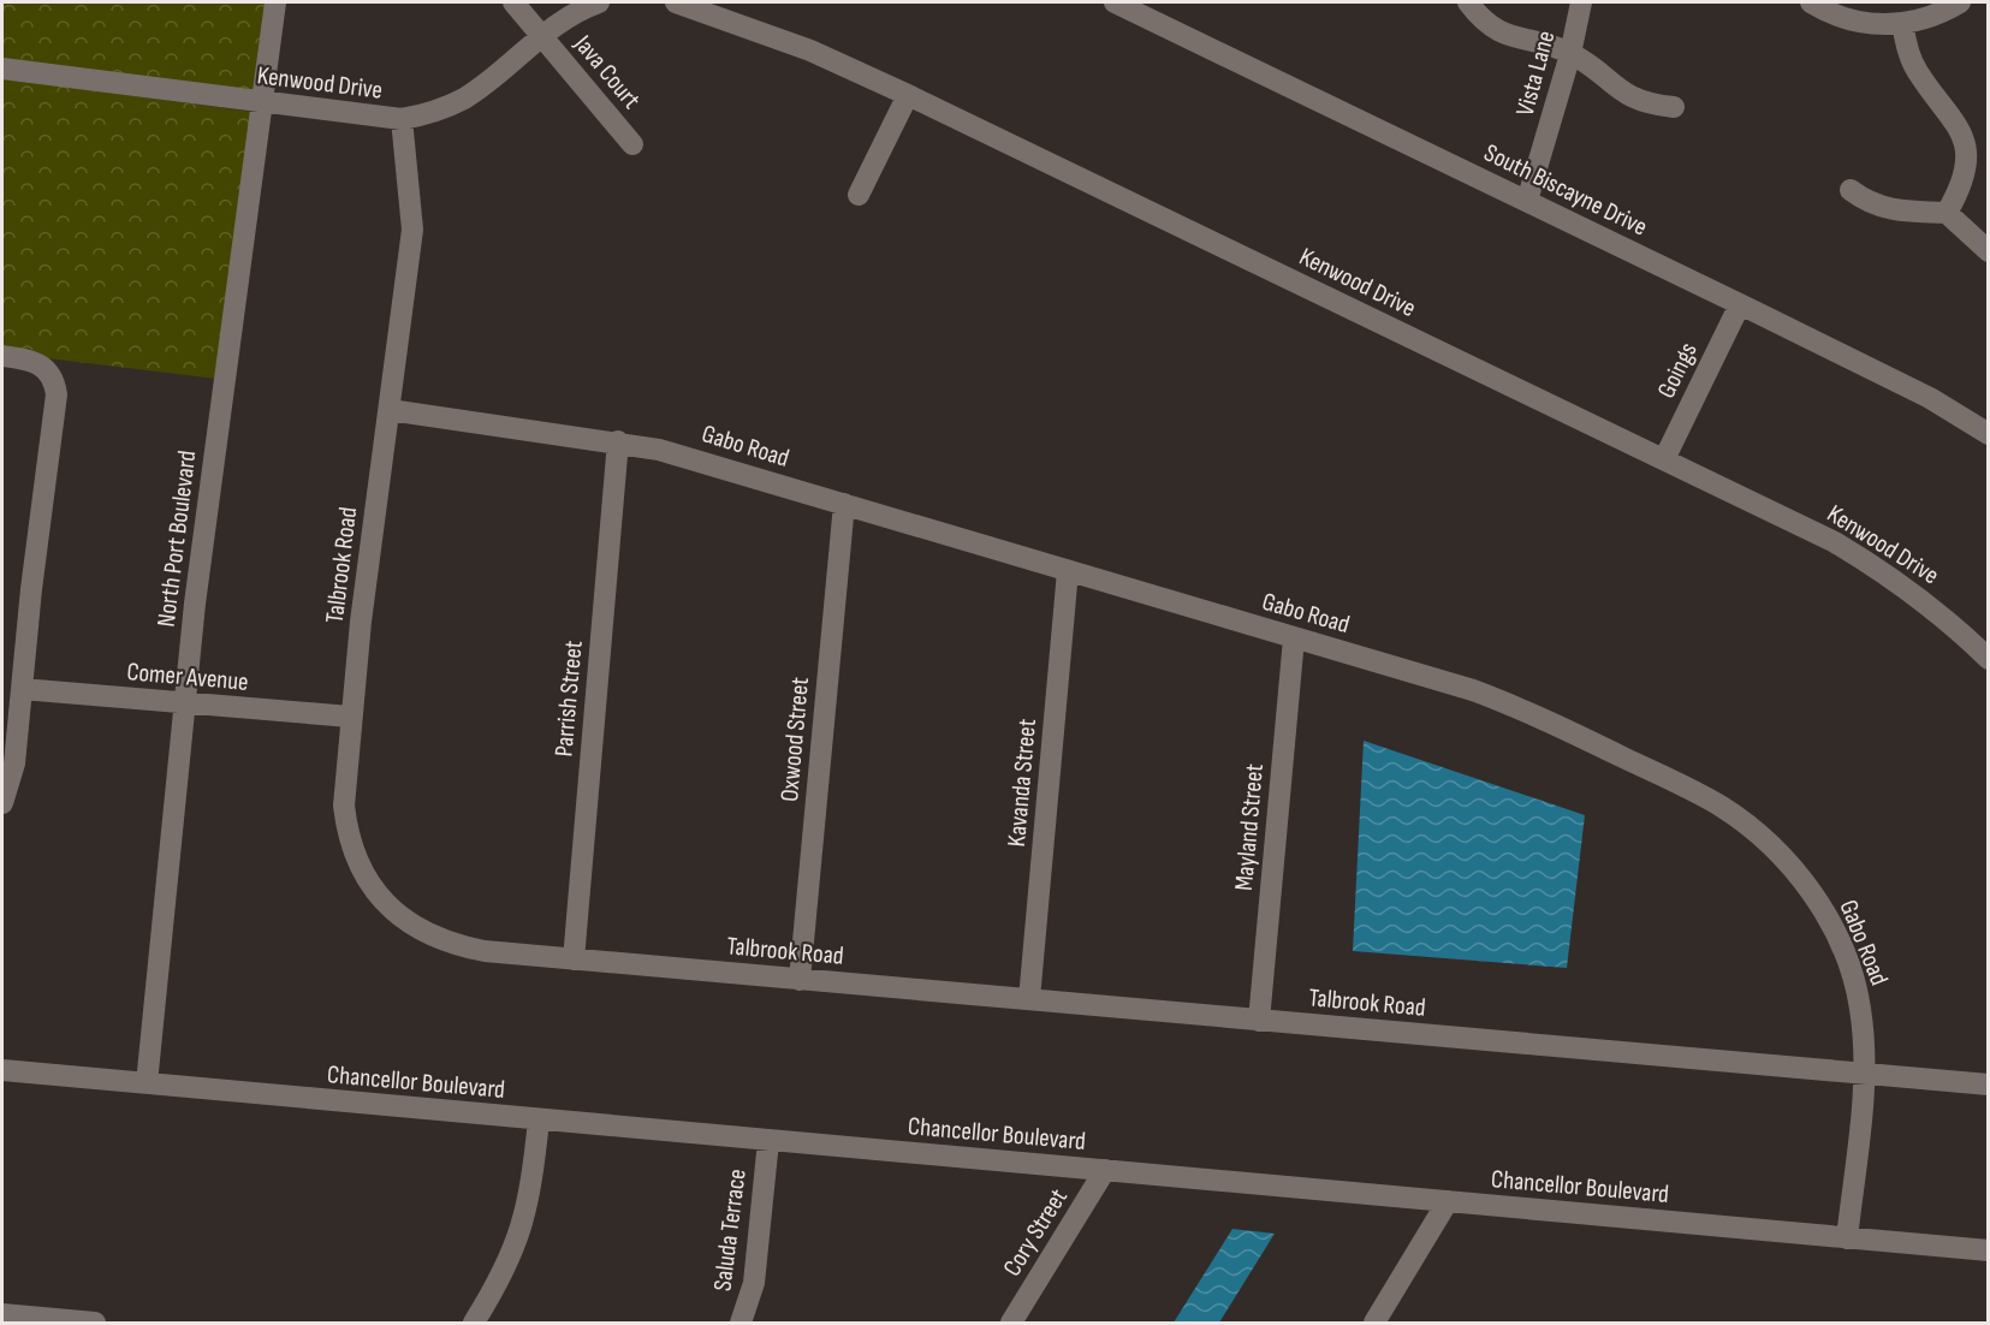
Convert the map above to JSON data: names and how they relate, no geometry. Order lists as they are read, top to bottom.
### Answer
{
  "streets": {
    "street": [
      "Java Court",
      "Vista Lane",
      "Kenwood Drive",
      "South Biscayne Drive",
      "Goings",
      "Gabo Road",
      "North Port Boulevard",
      "Talbrook Road",
      "Comer Avenue",
      "Parrish Street",
      "Oxwood Street",
      "Kavanda Street",
      "Mayland Street",
      "Chancellor Boulevard",
      "Saluda Terrace",
      "Cory Street"
    ]
  },
  "crossings": [
    ["Java Court", "Kenwood Drive"],
    ["Vista Lane", "South Biscayne Drive"],
    ["Kenwood Drive", "Goings"],
    ["Kenwood Drive", "North Port Boulevard"],
    ["Kenwood Drive", "Talbrook Road"],
    ["South Biscayne Drive", "Goings"],
    ["Gabo Road", "Talbrook Road"],
    ["Gabo Road", "Parrish Street"],
    ["Gabo Road", "Oxwood Street"],
    ["Gabo Road", "Kavanda Street"],
    ["Gabo Road", "Mayland Street"],
    ["Gabo Road", "Chancellor Boulevard"],
    ["North Port Boulevard", "Comer Avenue"],
    ["North Port Boulevard", "Chancellor Boulevard"],
    ["Talbrook Road", "Comer Avenue"],
    ["Talbrook Road", "Parrish Street"],
    ["Talbrook Road", "Oxwood Street"],
    ["Talbrook Road", "Kavanda Street"],
    ["Talbrook Road", "Mayland Street"],
    ["Chancellor Boulevard", "Saluda Terrace"],
    ["Chancellor Boulevard", "Cory Street"]
  ]
}
